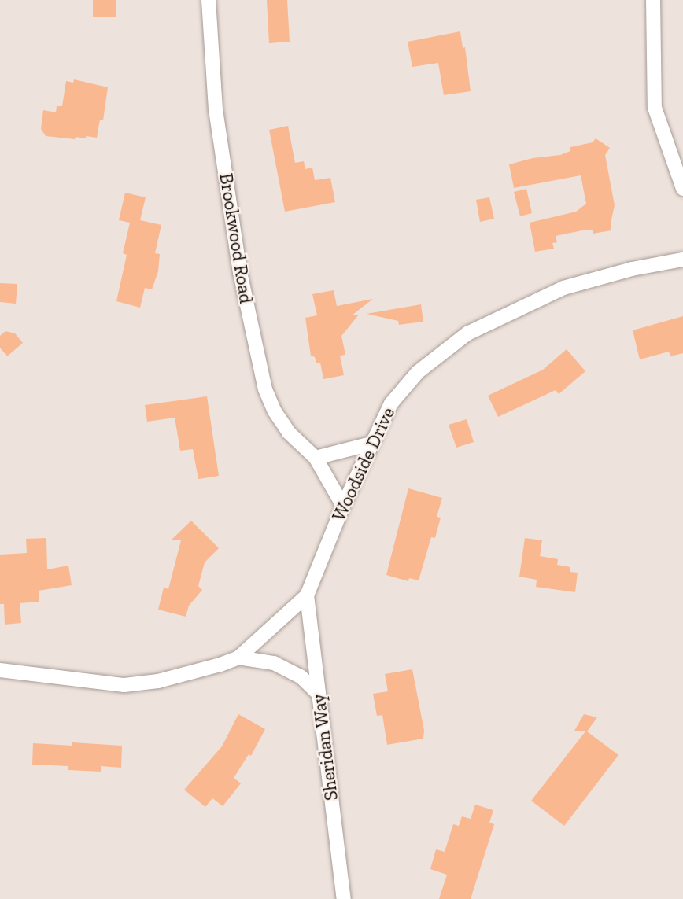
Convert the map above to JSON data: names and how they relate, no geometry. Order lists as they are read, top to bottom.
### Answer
{
  "streets": {
    "street": ["Brookwood Road", "Woodside Drive", "Sheridan Way"]
  },
  "crossings": [
    ["Brookwood Road", "Woodside Drive"],
    ["Woodside Drive", "Sheridan Way"]
  ]
}
